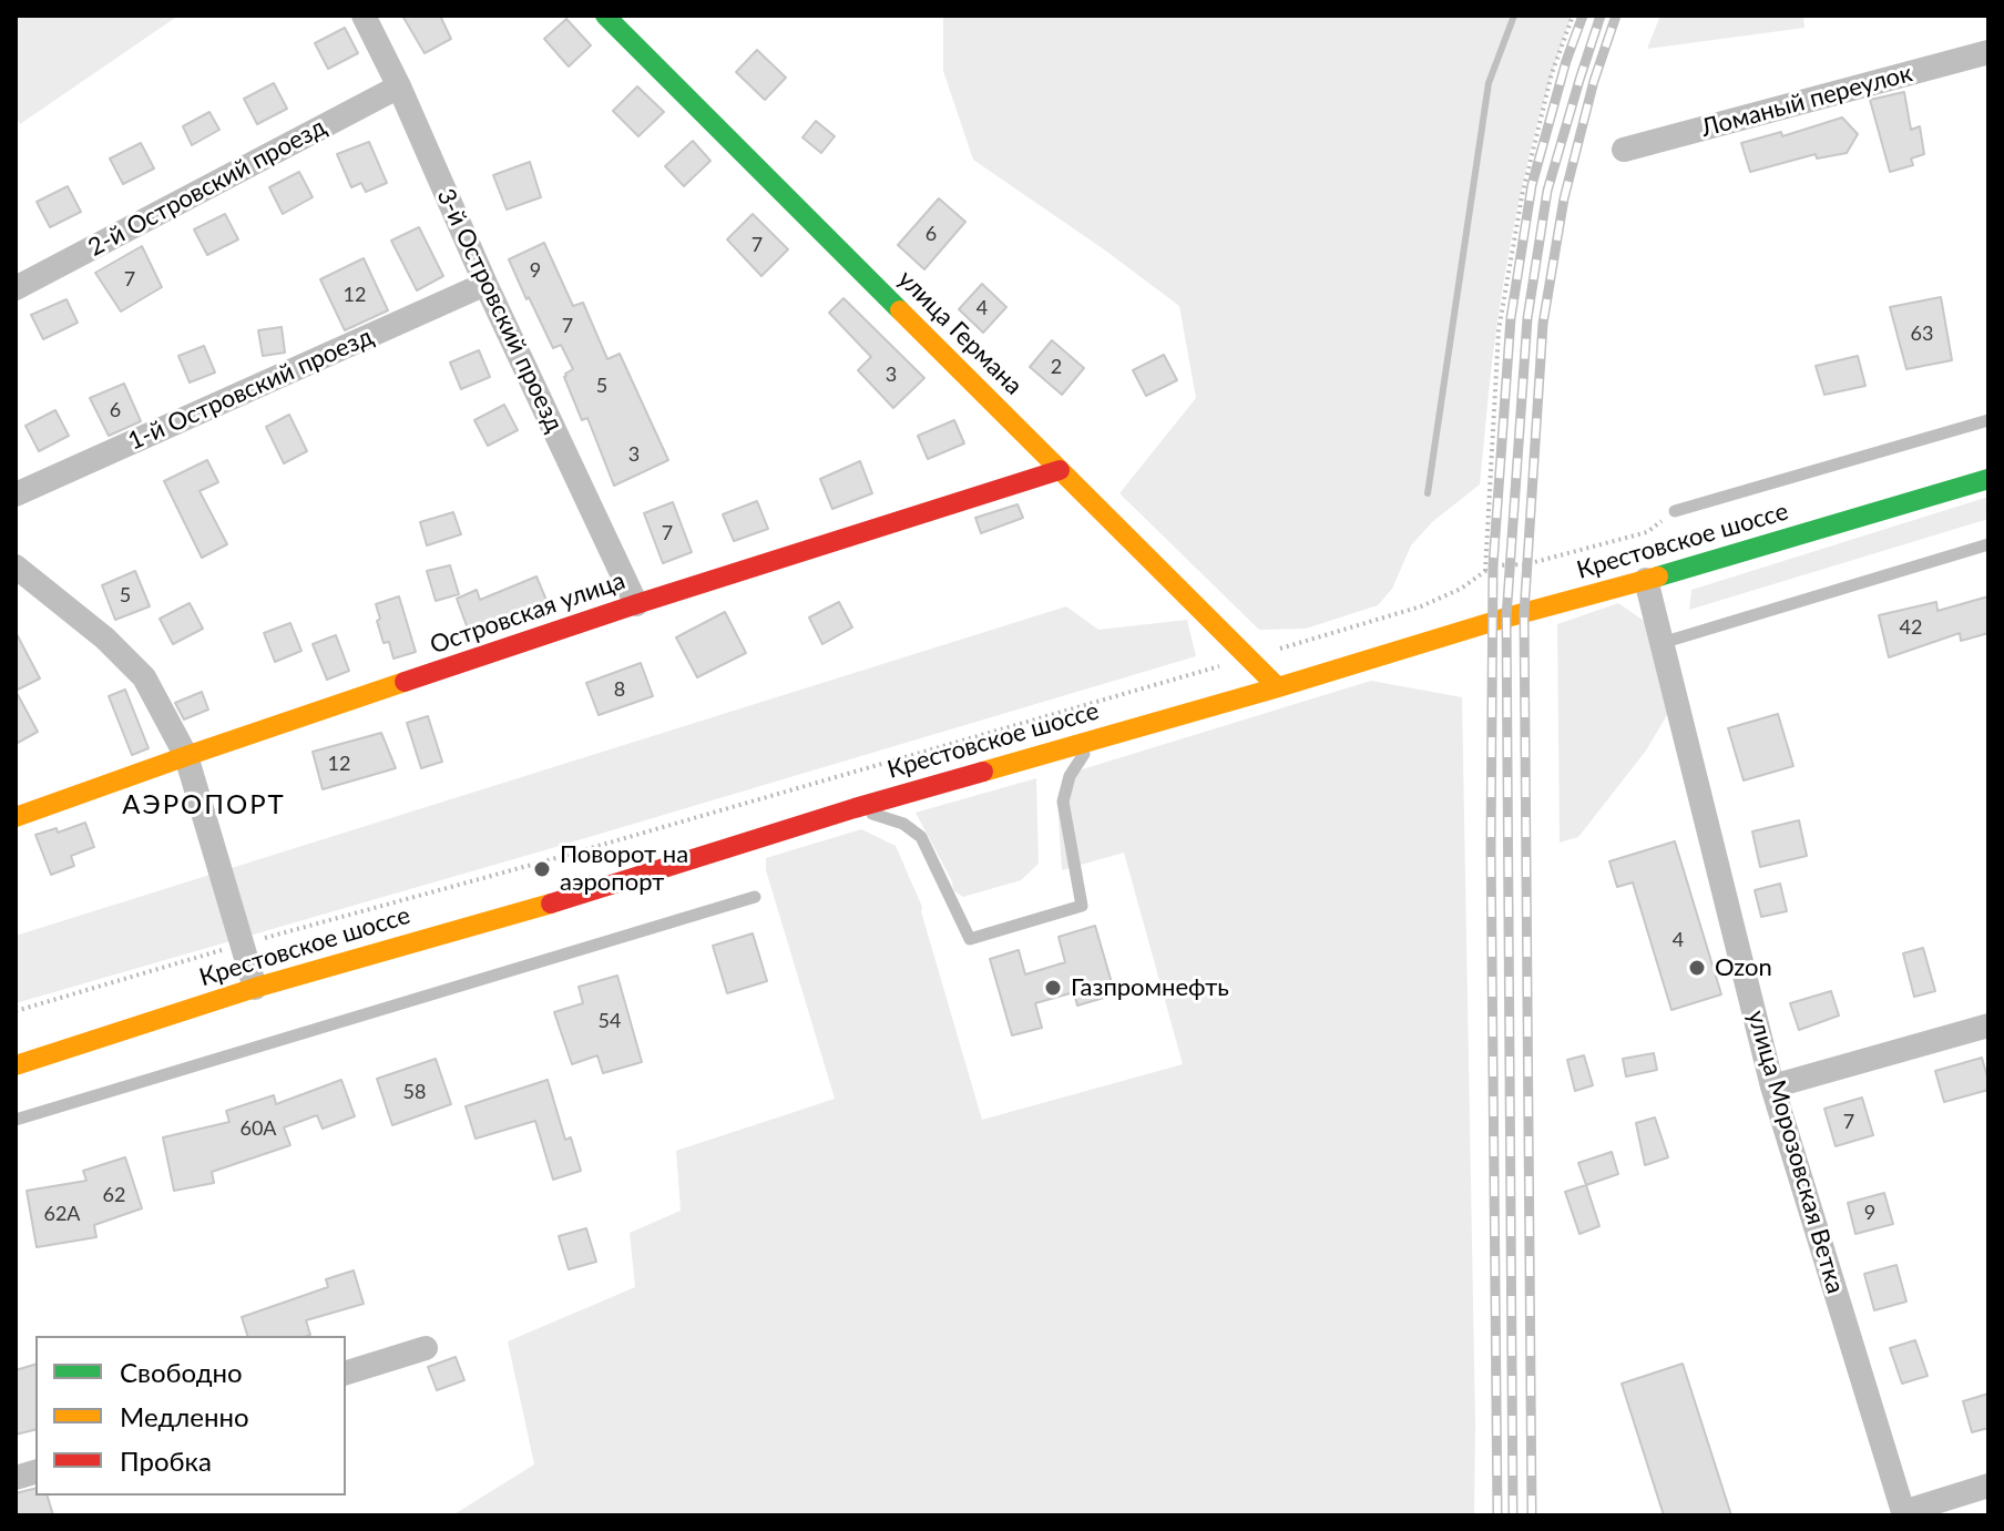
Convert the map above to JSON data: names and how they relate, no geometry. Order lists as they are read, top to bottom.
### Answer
{
  "streets": {
    "main road": ["улица Германа", "Крестовское шоссе", "Островская улица"],
    "street": [
      "Ломаный переулок",
      "2-й Островский проезд",
      "3-й Островский проезд",
      "1-й Островский проезд",
      "улица Морозовская Ветка"
    ]
  },
  "crossings": [
    ["2-й Островский проезд", "3-й Островский проезд"],
    ["3-й Островский проезд", "1-й Островский проезд"],
    ["3-й Островский проезд", "Островская улица"],
    ["улица Германа", "Крестовское шоссе"],
    ["улица Германа", "Островская улица"],
    ["Крестовское шоссе", "улица Морозовская Ветка"]
  ],
  "districts": ["АЭРОПОРТ"],
  "places": ["Поворот на аэропорт", "Ozon", "Газпромнефть"],
  "house_numbers": [
    "6",
    "7",
    "9",
    "7",
    "12",
    "4",
    "7",
    "63",
    "2",
    "3",
    "5",
    "6",
    "3",
    "7",
    "5",
    "42",
    "8",
    "12",
    "4",
    "54",
    "58",
    "7",
    "60А",
    "62",
    "9",
    "62А"
  ],
  "legend": ["Свободно", "Медленно", "Пробка"]
}
